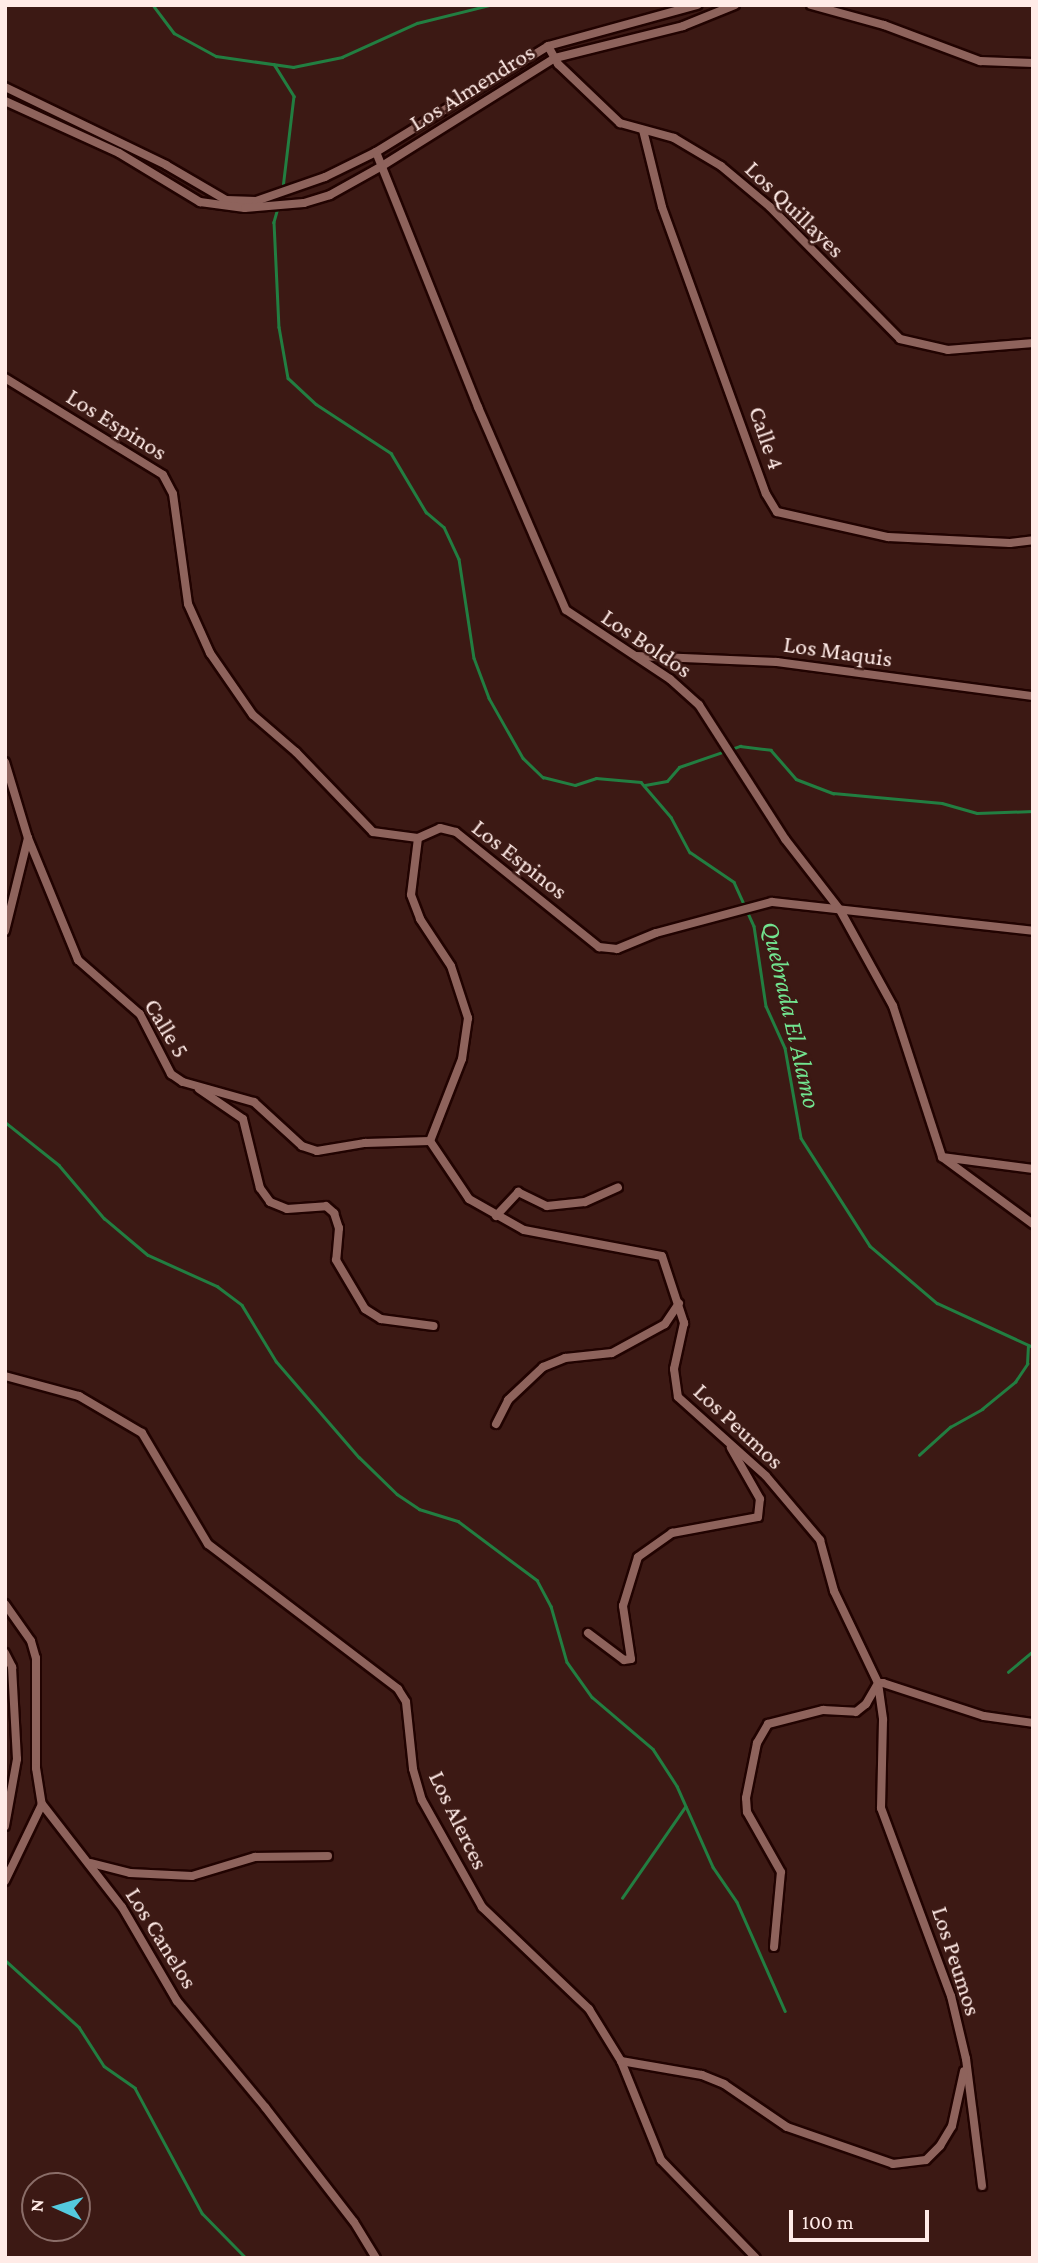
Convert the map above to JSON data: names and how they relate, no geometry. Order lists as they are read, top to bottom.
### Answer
{
  "streets": {
    "street": [
      "Los Almendros",
      "Los Quillayes",
      "Los Espinos",
      "Calle 4",
      "Los Boldos",
      "Los Maquis",
      "Calle 5",
      "Los Peumos",
      "Los Alerces",
      "Los Canelos"
    ]
  },
  "crossings": [
    ["Los Almendros", "Los Quillayes"],
    ["Los Almendros", "Los Boldos"],
    ["Los Quillayes", "Calle 4"],
    ["Los Espinos", "Los Boldos"],
    ["Los Boldos", "Los Maquis"],
    ["Calle 5", "Los Peumos"]
  ],
  "water": ["Quebrada El Alamo"],
  "scale_bar": "100 m",
  "north": "left"
}
